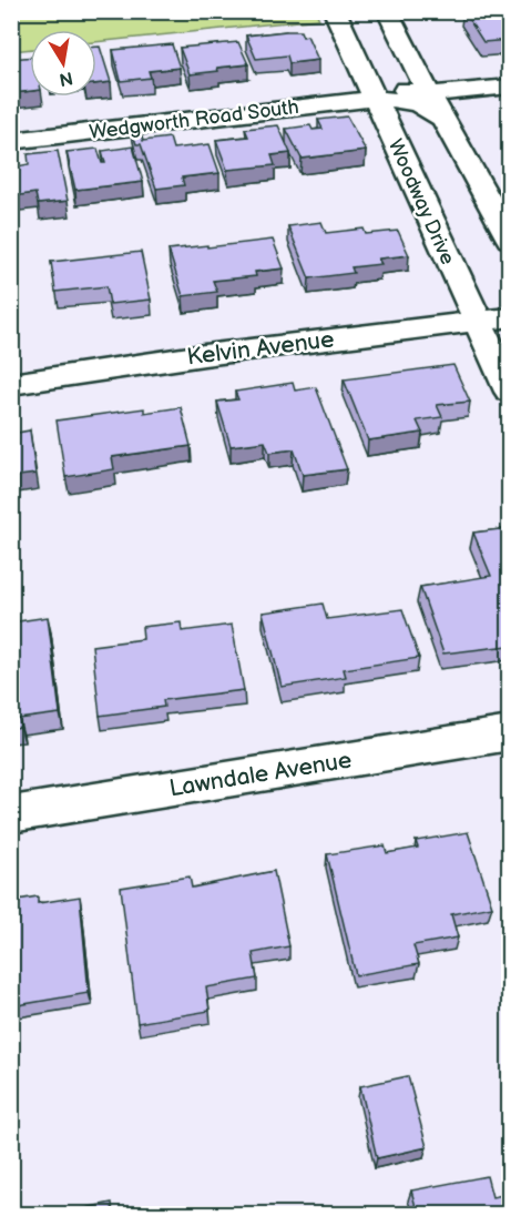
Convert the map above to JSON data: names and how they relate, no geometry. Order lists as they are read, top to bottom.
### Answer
{
  "streets": {
    "street": [
      "Wedgworth Road South",
      "Woodway Drive",
      "Kelvin Avenue",
      "Lawndale Avenue"
    ]
  },
  "crossings": [
    ["Wedgworth Road South", "Woodway Drive"],
    ["Woodway Drive", "Kelvin Avenue"]
  ],
  "north": "bottom"
}
